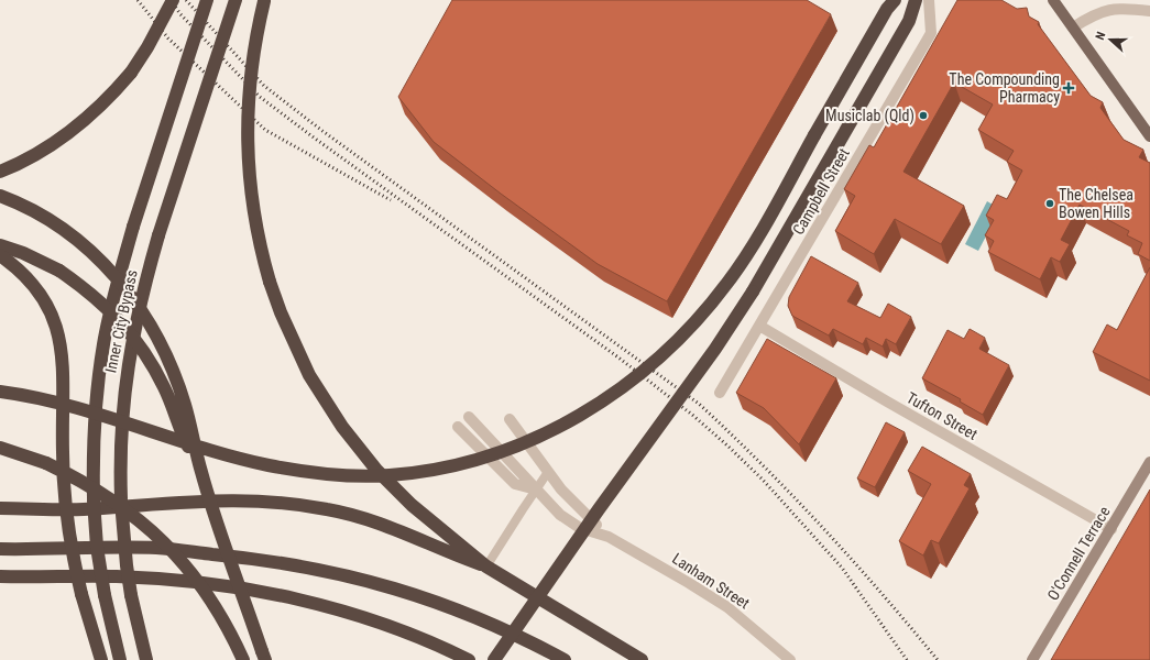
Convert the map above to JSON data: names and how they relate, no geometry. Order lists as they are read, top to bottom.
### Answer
{
  "streets": {
    "highway": ["Inner City Bypass"],
    "main road": ["O'Connell Terrace"],
    "street": ["Campbell Street", "Tufton Street", "Lanham Street"]
  },
  "crossings": [
    ["Campbell Street", "Tufton Street"],
    ["Tufton Street", "O'Connell Terrace"]
  ],
  "places": {
    "health": ["The Compounding Pharmacy"],
    "other": ["Musiclab (Qld)", "The Chelsea Bowen Hills"]
  },
  "north": "left"
}
